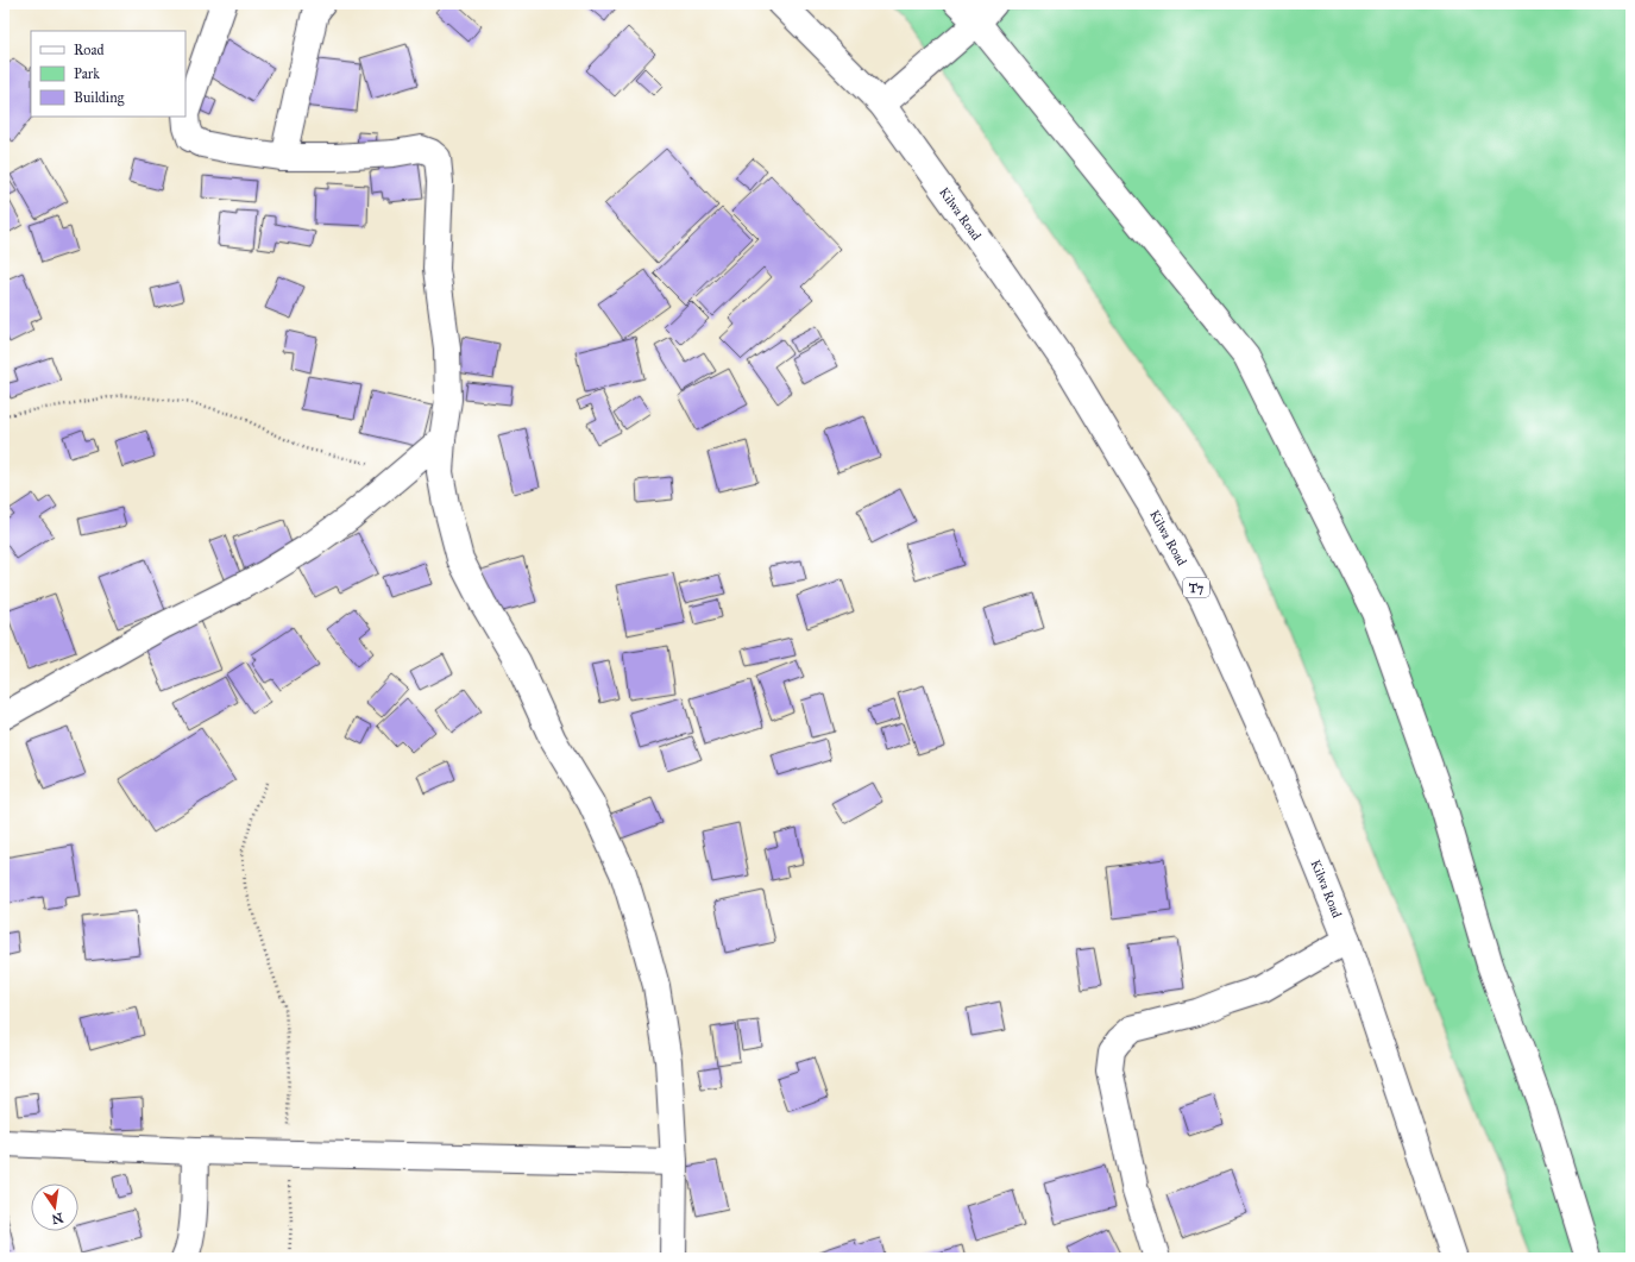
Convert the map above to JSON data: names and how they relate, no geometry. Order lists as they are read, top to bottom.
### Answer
{
  "streets": {
    "main road": ["Kilwa Road", "T7"]
  },
  "legend": ["Road", "Park", "Building"],
  "north": "bottom"
}
